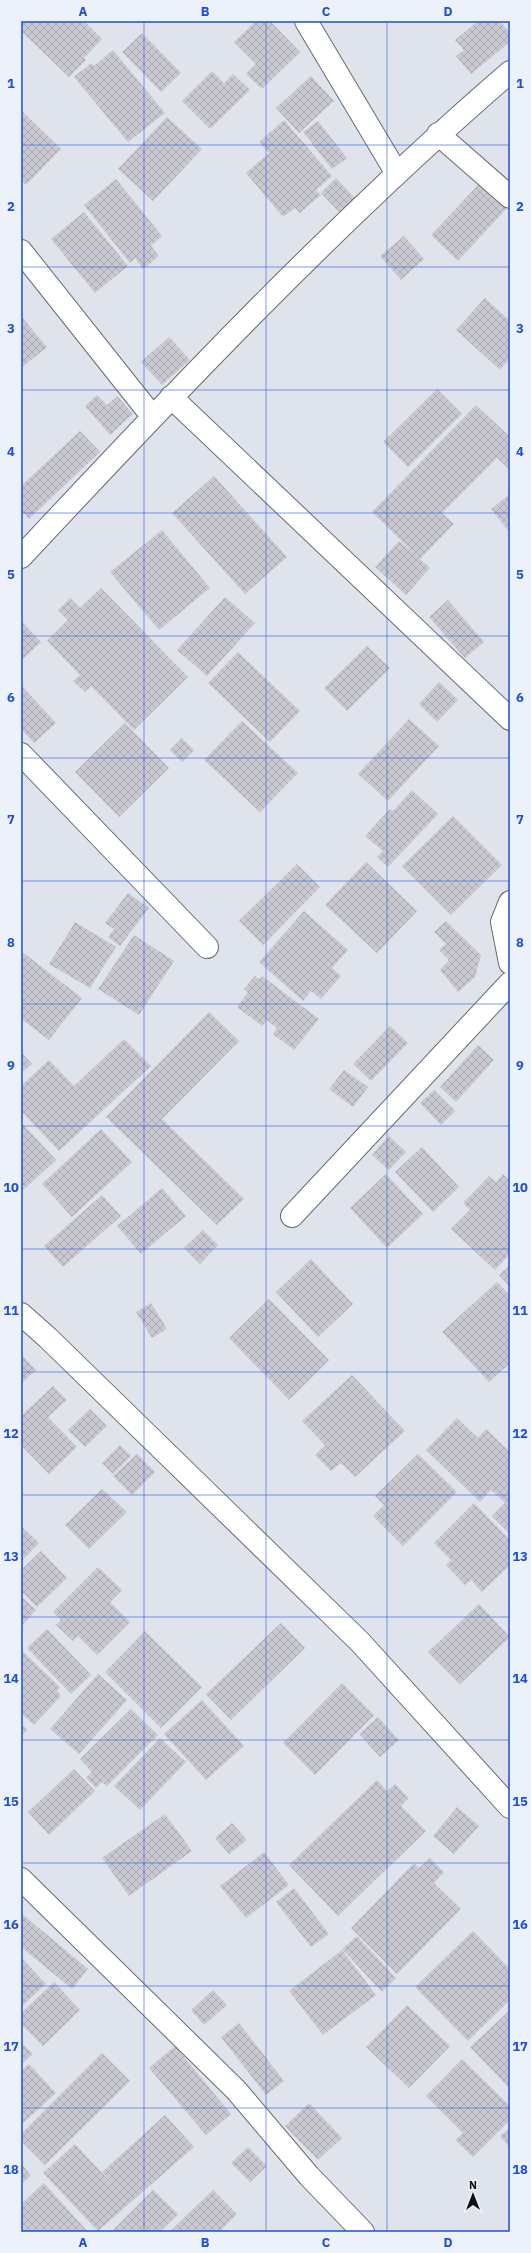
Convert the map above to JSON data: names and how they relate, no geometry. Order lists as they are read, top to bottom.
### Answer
{
  "north": "top",
  "grid": {
    "columns": [
      "A",
      "B",
      "C",
      "D"
    ],
    "rows": [
      "1",
      "2",
      "3",
      "4",
      "5",
      "6",
      "7",
      "8",
      "9",
      "10",
      "11",
      "12",
      "13",
      "14",
      "15",
      "16",
      "17",
      "18"
    ]
  }
}
